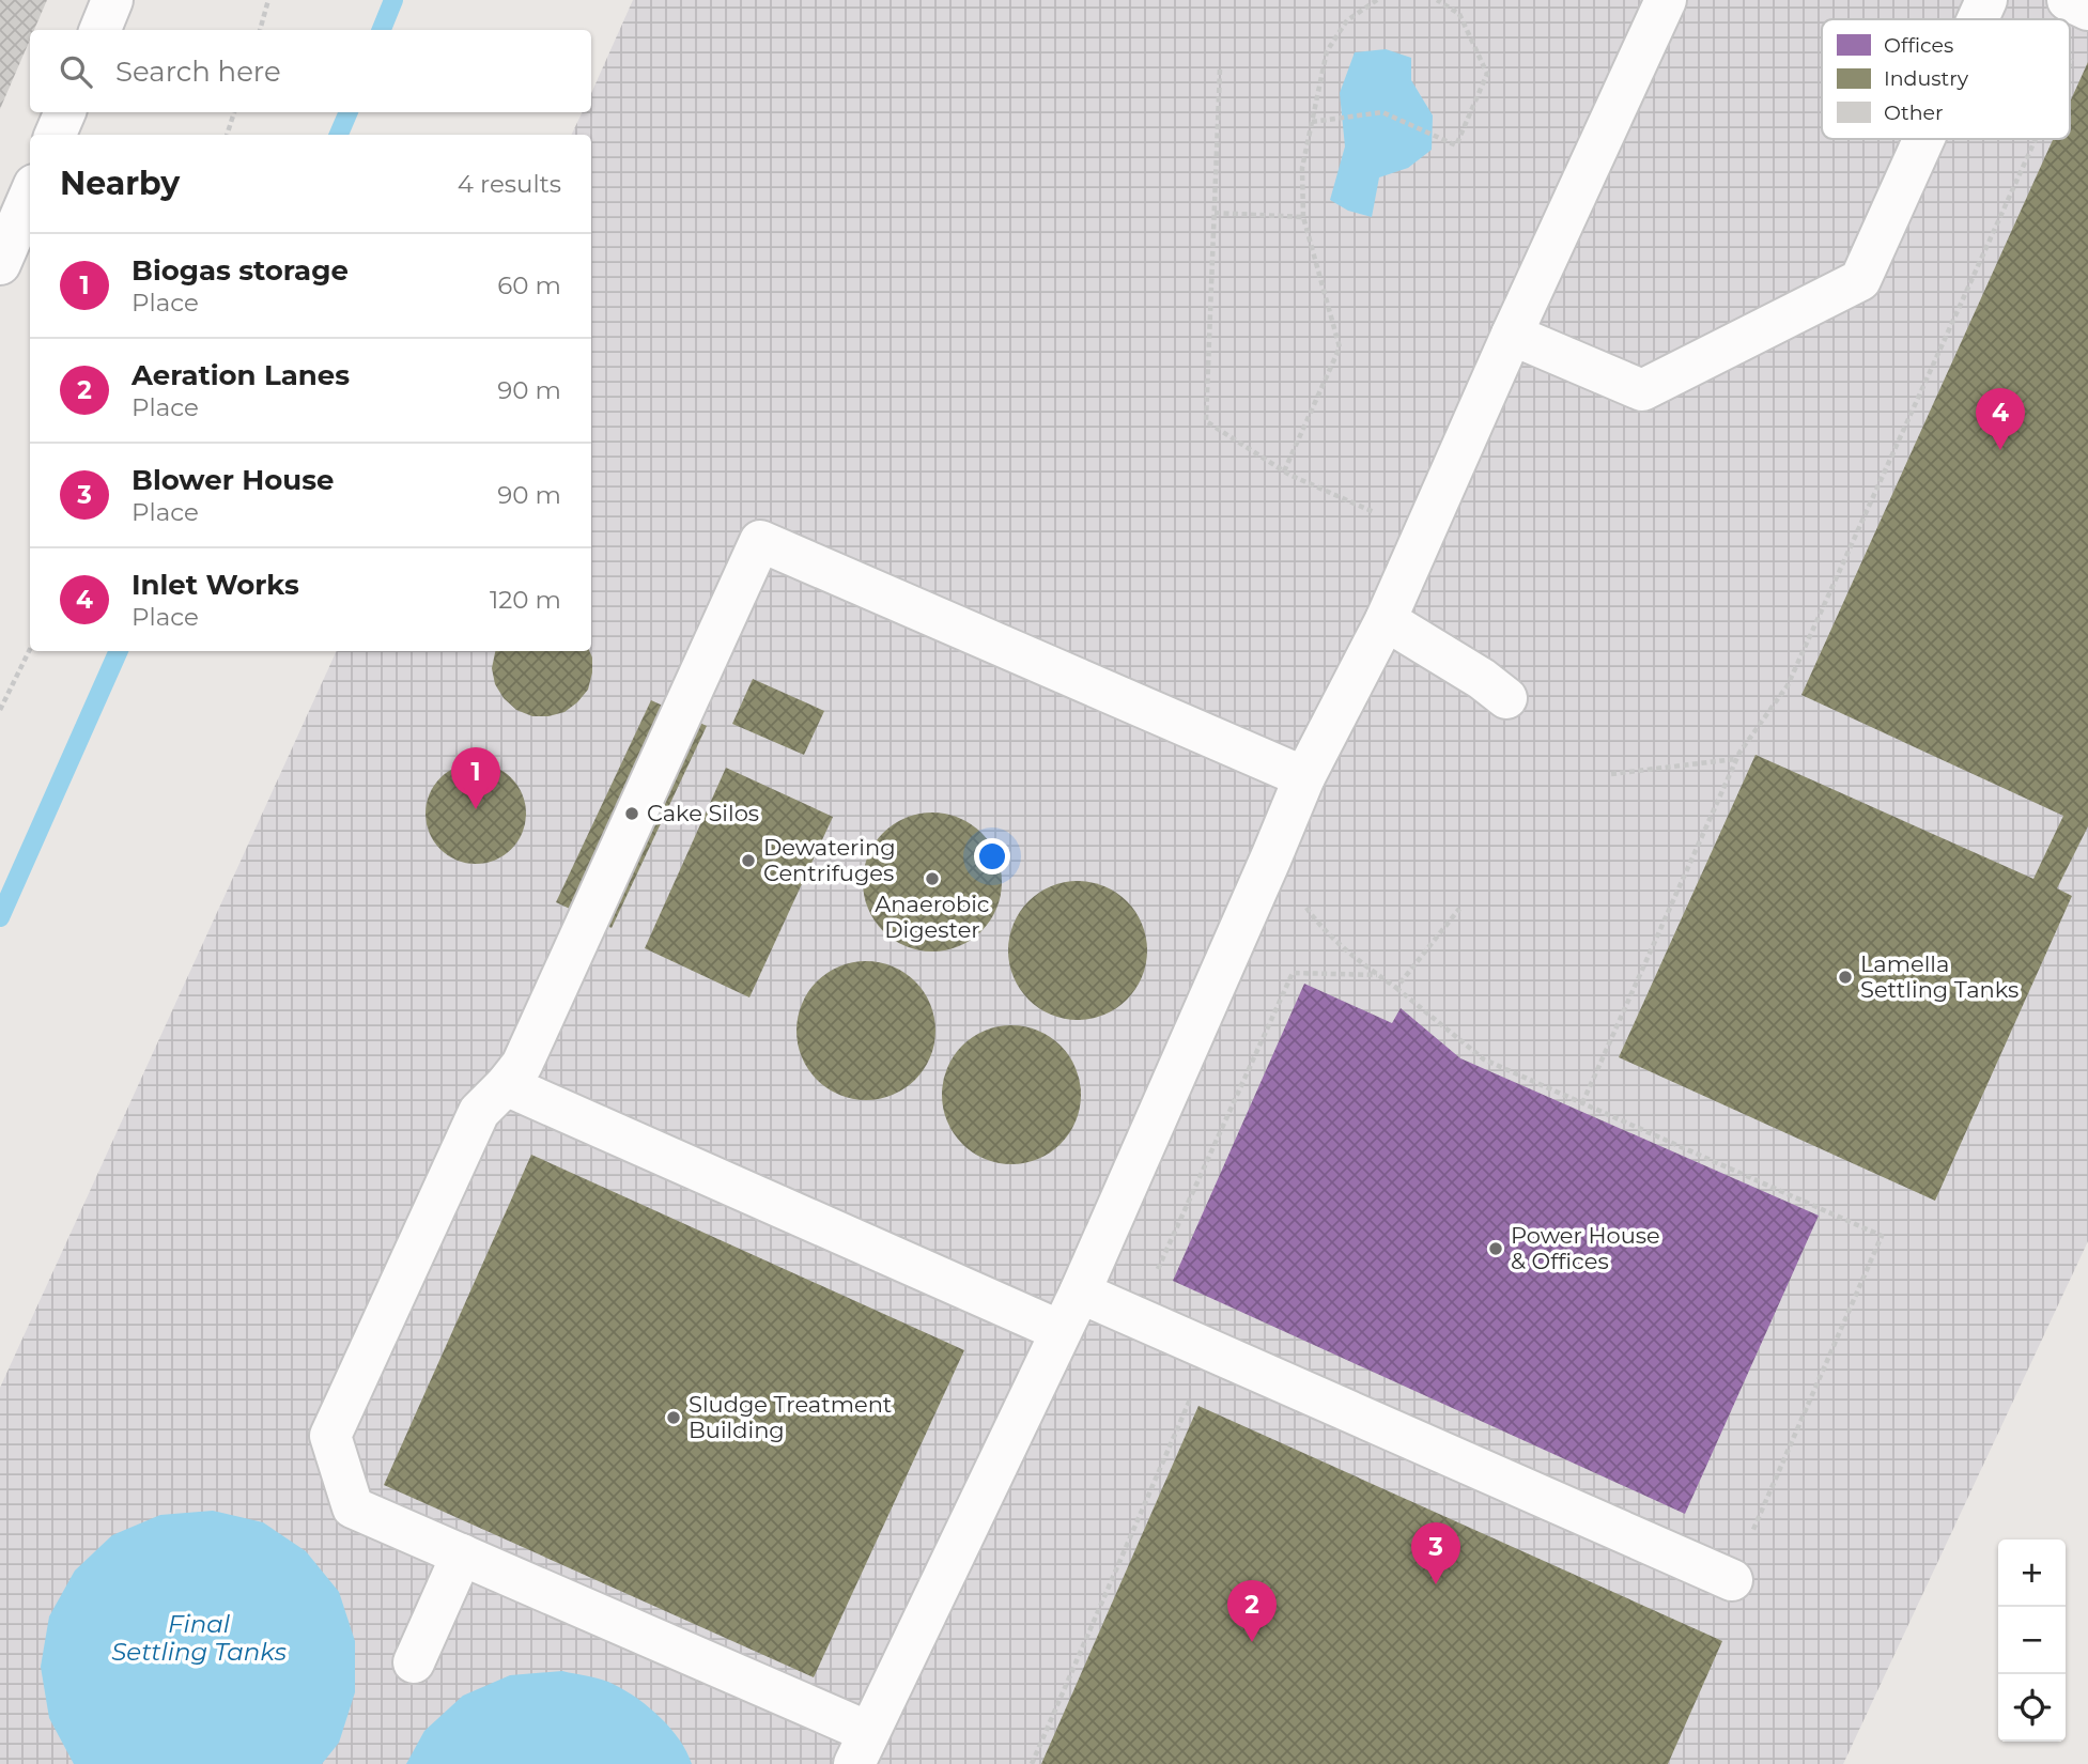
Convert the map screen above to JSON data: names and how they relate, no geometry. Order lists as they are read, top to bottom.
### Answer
{
  "water": ["Final Settling Tanks"],
  "places": [
    "Cake Silos",
    "Dewatering Centrifuges",
    "Anaerobic Digester",
    "Lamella Settling Tanks",
    "Power House & Offices",
    "Sludge Treatment Building"
  ],
  "legend": ["Offices", "Industry", "Other"],
  "page": {
    "search": "Search here",
    "heading": ["Nearby", "4 results"],
    "list": [
      {
        "mark": "1",
        "name": "Biogas storage",
        "note": "Place",
        "value": "60 m"
      },
      {
        "mark": "2",
        "name": "Aeration Lanes",
        "note": "Place",
        "value": "90 m"
      },
      {
        "mark": "3",
        "name": "Blower House",
        "note": "Place",
        "value": "90 m"
      },
      {
        "mark": "4",
        "name": "Inlet Works",
        "note": "Place",
        "value": "120 m"
      }
    ],
    "pins": [
      "4",
      "1",
      "3",
      "2"
    ],
    "map_buttons": ["+", "−"]
  }
}
